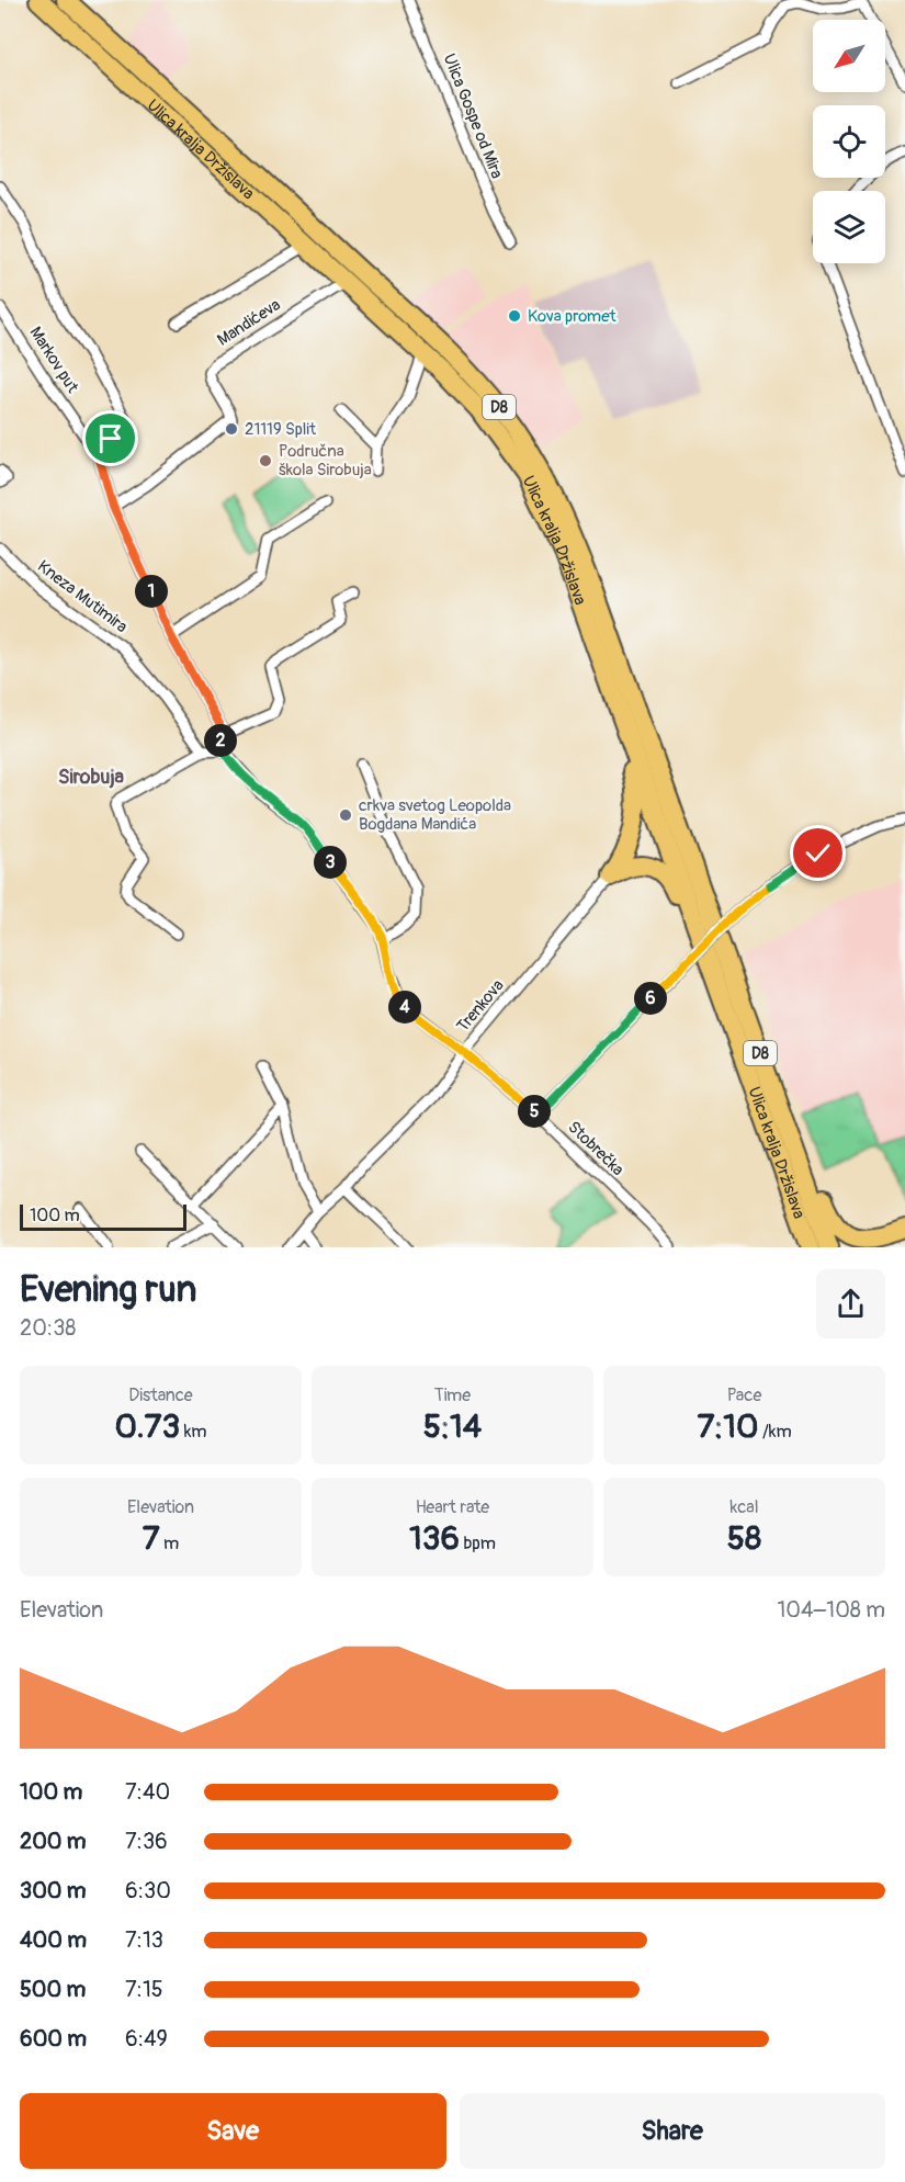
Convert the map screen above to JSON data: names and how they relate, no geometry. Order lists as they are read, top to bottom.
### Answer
{
  "streets": {
    "highway": ["Ulica kralja Držislava", "D8"],
    "street": [
      "Ulica Gospe od Mira",
      "Mandićeva",
      "Markov put",
      "Kneza Mutimira",
      "Trenkova",
      "Stobrečka"
    ]
  },
  "crossings": [
    ["Ulica kralja Držislava", "Mandićeva"],
    ["Mandićeva", "Markov put"],
    ["Trenkova", "Stobrečka"]
  ],
  "districts": ["Sirobuja"],
  "places": [
    "Kova promet",
    "21119 Split",
    "Područna škola Sirobuja",
    "crkva svetog Leopolda Bogdana Mandića"
  ],
  "scale_bar": "100 m",
  "north": "bottom left",
  "page": {
    "pins": [
      "1",
      "2",
      "3",
      "6",
      "4",
      "5"
    ],
    "scale": "100 m",
    "heading": ["Evening run", "20:38"],
    "stats": [
      ["Distance", "0.73 km"],
      ["Time", "5:14"],
      ["Pace", "7:10 /km"],
      ["Elevation", "7 m"],
      ["Heart rate", "136 bpm"],
      ["kcal", "58"]
    ],
    "chart": ["Elevation", "104–108 m"],
    "list": [
      {
        "name": "100 m",
        "note": "7:40"
      },
      {
        "name": "200 m",
        "note": "7:36"
      },
      {
        "name": "300 m",
        "note": "6:30"
      },
      {
        "name": "400 m",
        "note": "7:13"
      },
      {
        "name": "500 m",
        "note": "7:15"
      },
      {
        "name": "600 m",
        "note": "6:49"
      }
    ],
    "buttons": ["Save", "Share"]
  }
}
